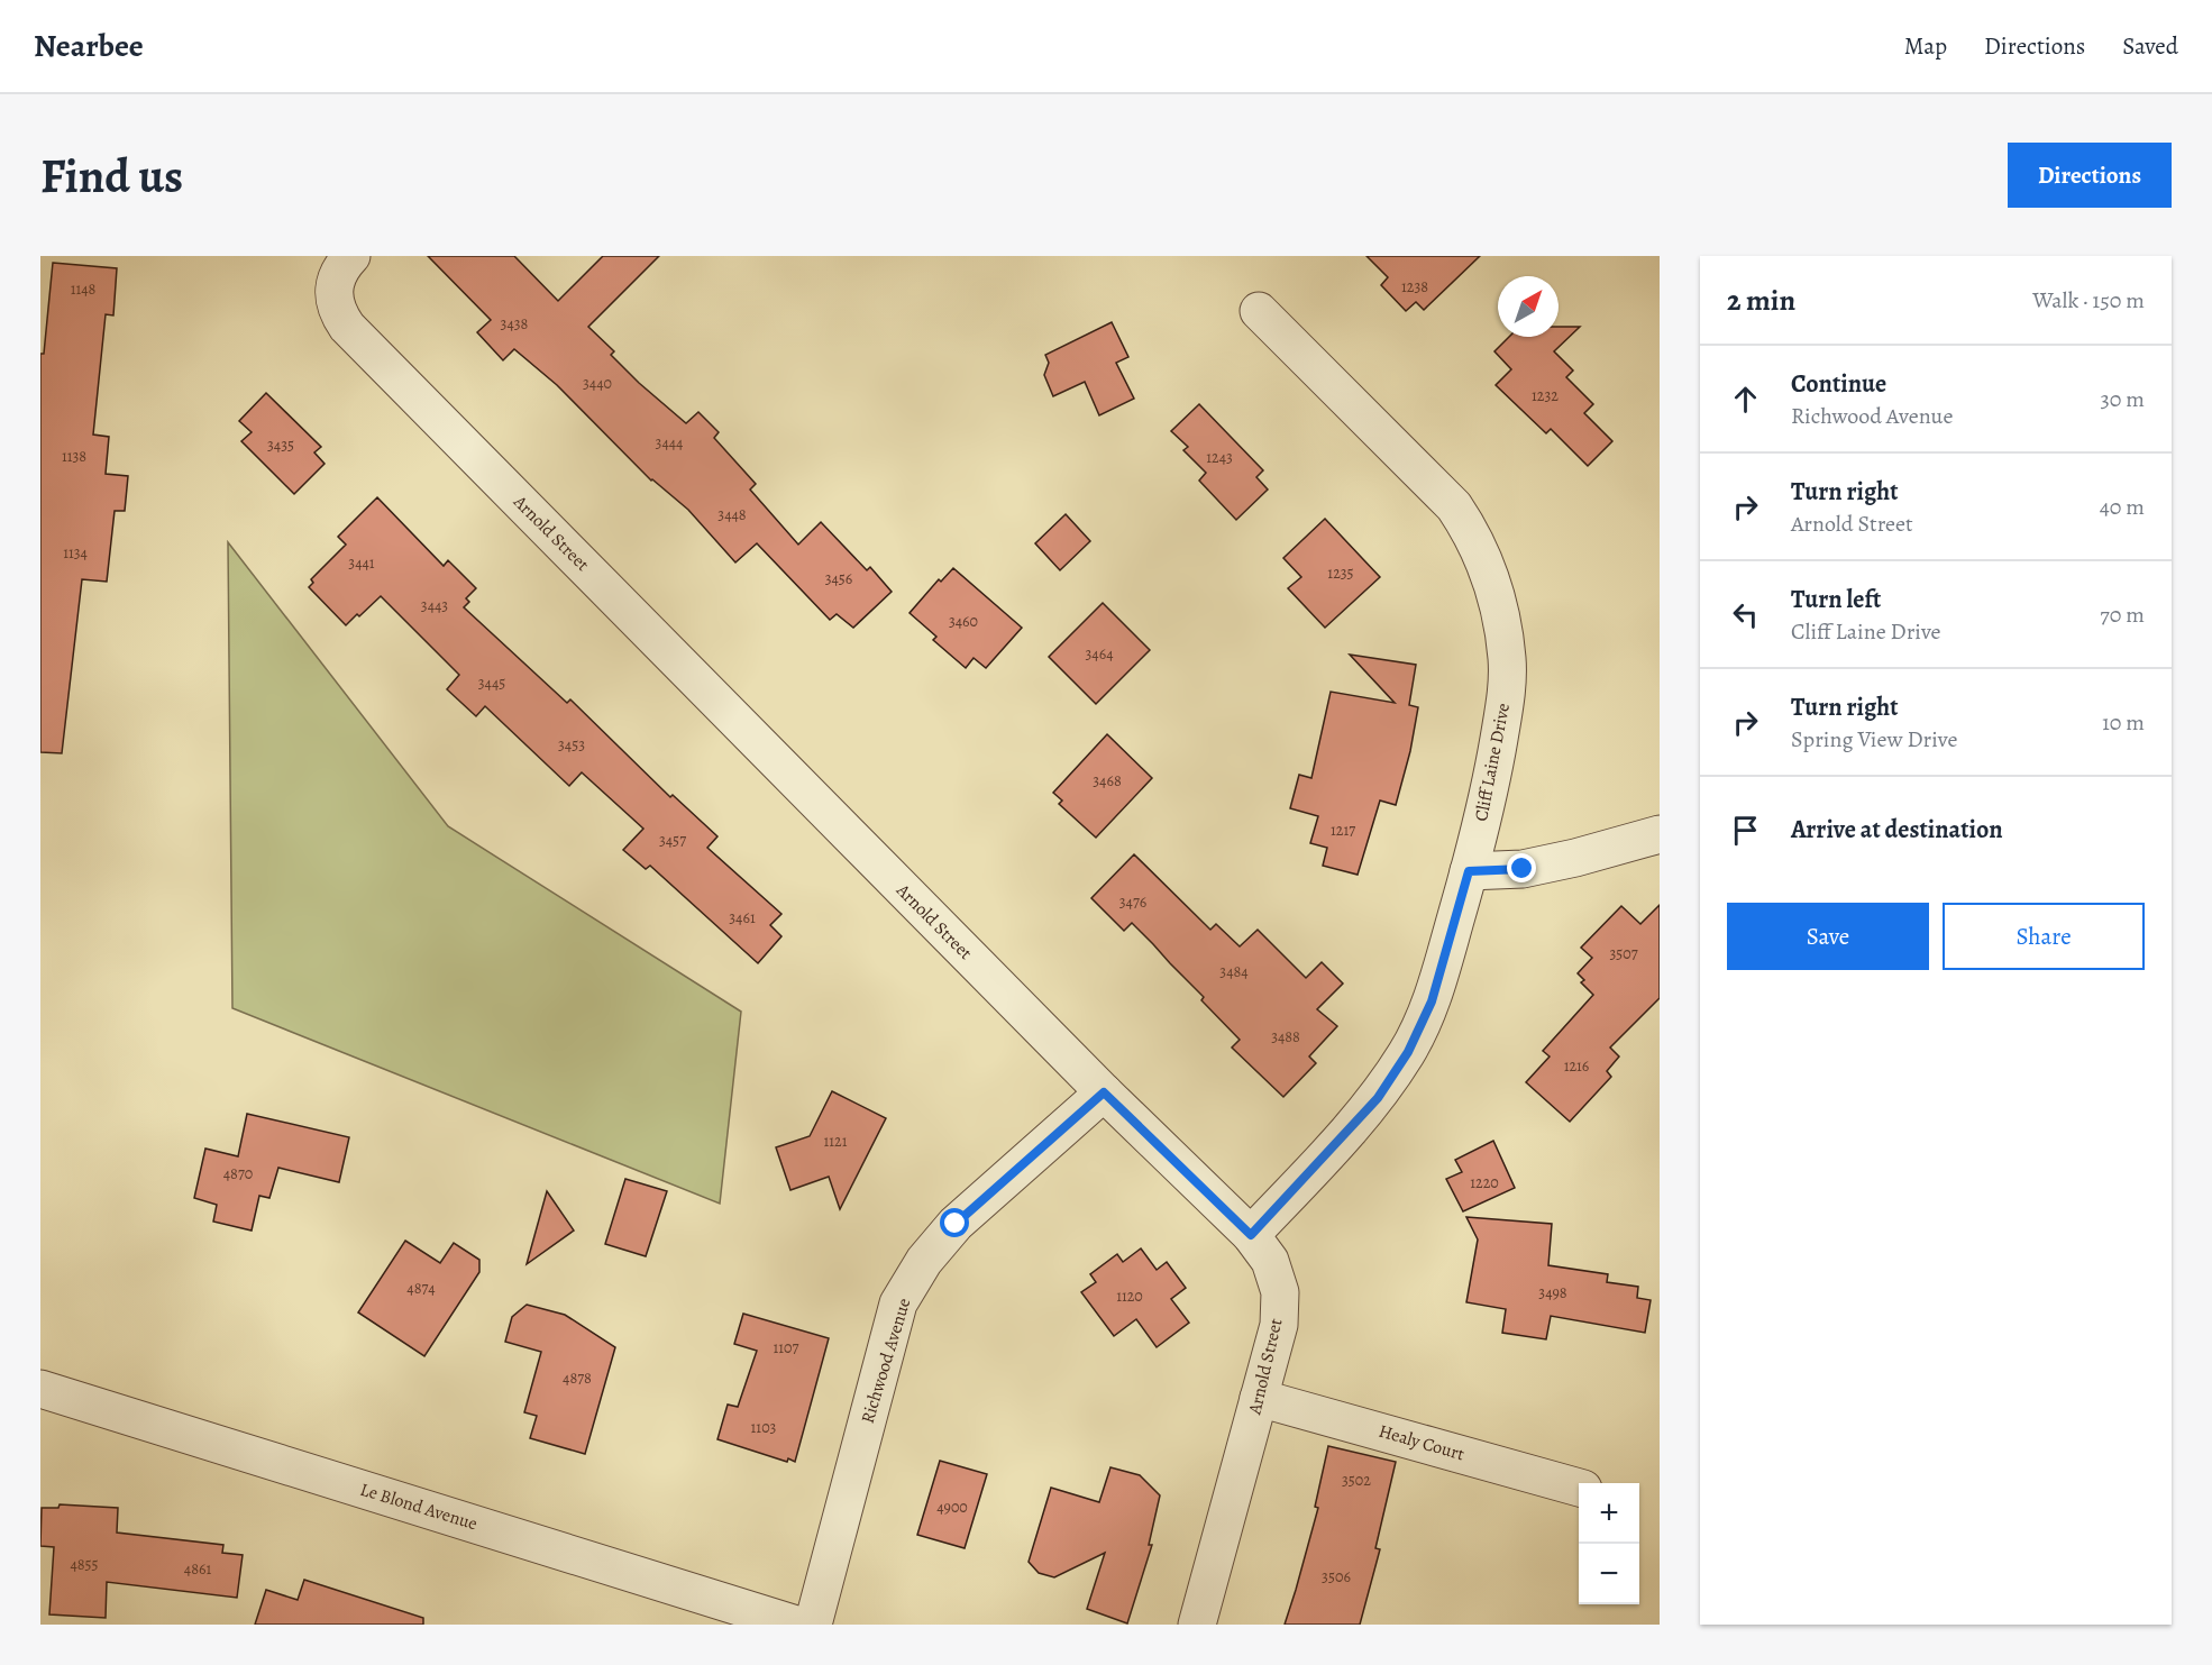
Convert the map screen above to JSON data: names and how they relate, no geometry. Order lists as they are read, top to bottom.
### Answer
{
  "streets": {
    "street": [
      "Arnold Street",
      "Cliff Laine Drive",
      "Richwood Avenue",
      "Healy Court",
      "Le Blond Avenue"
    ]
  },
  "crossings": [
    ["Arnold Street", "Cliff Laine Drive"],
    ["Arnold Street", "Richwood Avenue"],
    ["Arnold Street", "Healy Court"]
  ],
  "house_numbers": [
    "1238",
    "1148",
    "3438",
    "3440",
    "1232",
    "3444",
    "3435",
    "1138",
    "1243",
    "3448",
    "1134",
    "3441",
    "1235",
    "3456",
    "3443",
    "3460",
    "3464",
    "3445",
    "3453",
    "3468",
    "1217",
    "3457",
    "3476",
    "3461",
    "3507",
    "3484",
    "3488",
    "1216",
    "1121",
    "4870",
    "1220",
    "4874",
    "3498",
    "1120",
    "1107",
    "4878",
    "1103",
    "3502",
    "4900",
    "4855",
    "4861",
    "3506"
  ],
  "north": "top right",
  "page": {
    "header": "Nearbee",
    "nav": ["Map", "Directions", "Saved"],
    "buttons": [
      "Directions",
      ["Save", "Share"]
    ],
    "title": "Find us",
    "heading": ["2 min", "Walk · 150 m"],
    "list": [
      ["Continue", "Richwood Avenue", "30 m"],
      ["Turn right", "Arnold Street", "40 m"],
      ["Turn left", "Cliff Laine Drive", "70 m"],
      ["Turn right", "Spring View Drive", "10 m"],
      "Arrive at destination"
    ],
    "map_buttons": ["+", "−"]
  }
}
